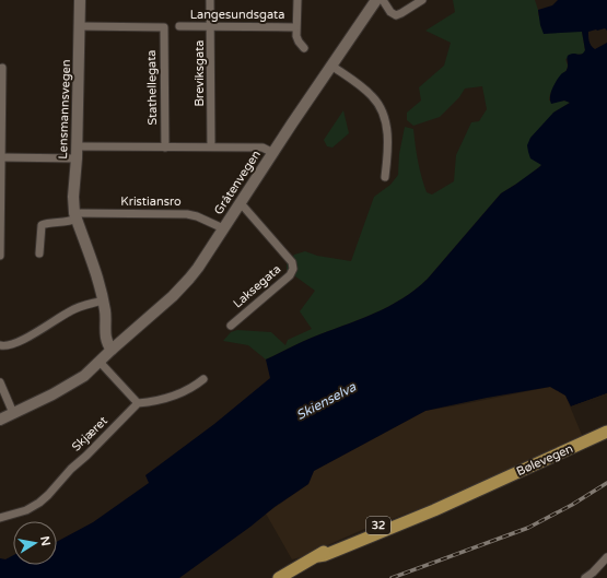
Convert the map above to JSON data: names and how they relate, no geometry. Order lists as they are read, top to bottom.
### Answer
{
  "streets": {
    "main road": ["Bølevegen", "32"],
    "street": [
      "Langesundsgata",
      "Breviksgata",
      "Stathellegata",
      "Lensmannsvegen",
      "Gråtenvegen",
      "Kristiansro",
      "Laksegata",
      "Skjæret"
    ]
  },
  "crossings": [
    ["Langesundsgata", "Breviksgata"],
    ["Stathellegata", "Lensmannsvegen"],
    ["Lensmannsvegen", "Gråtenvegen"],
    ["Lensmannsvegen", "Kristiansro"],
    ["Gråtenvegen", "Kristiansro"],
    ["Gråtenvegen", "Laksegata"]
  ],
  "water": ["Skienselva"],
  "north": "right"
}
